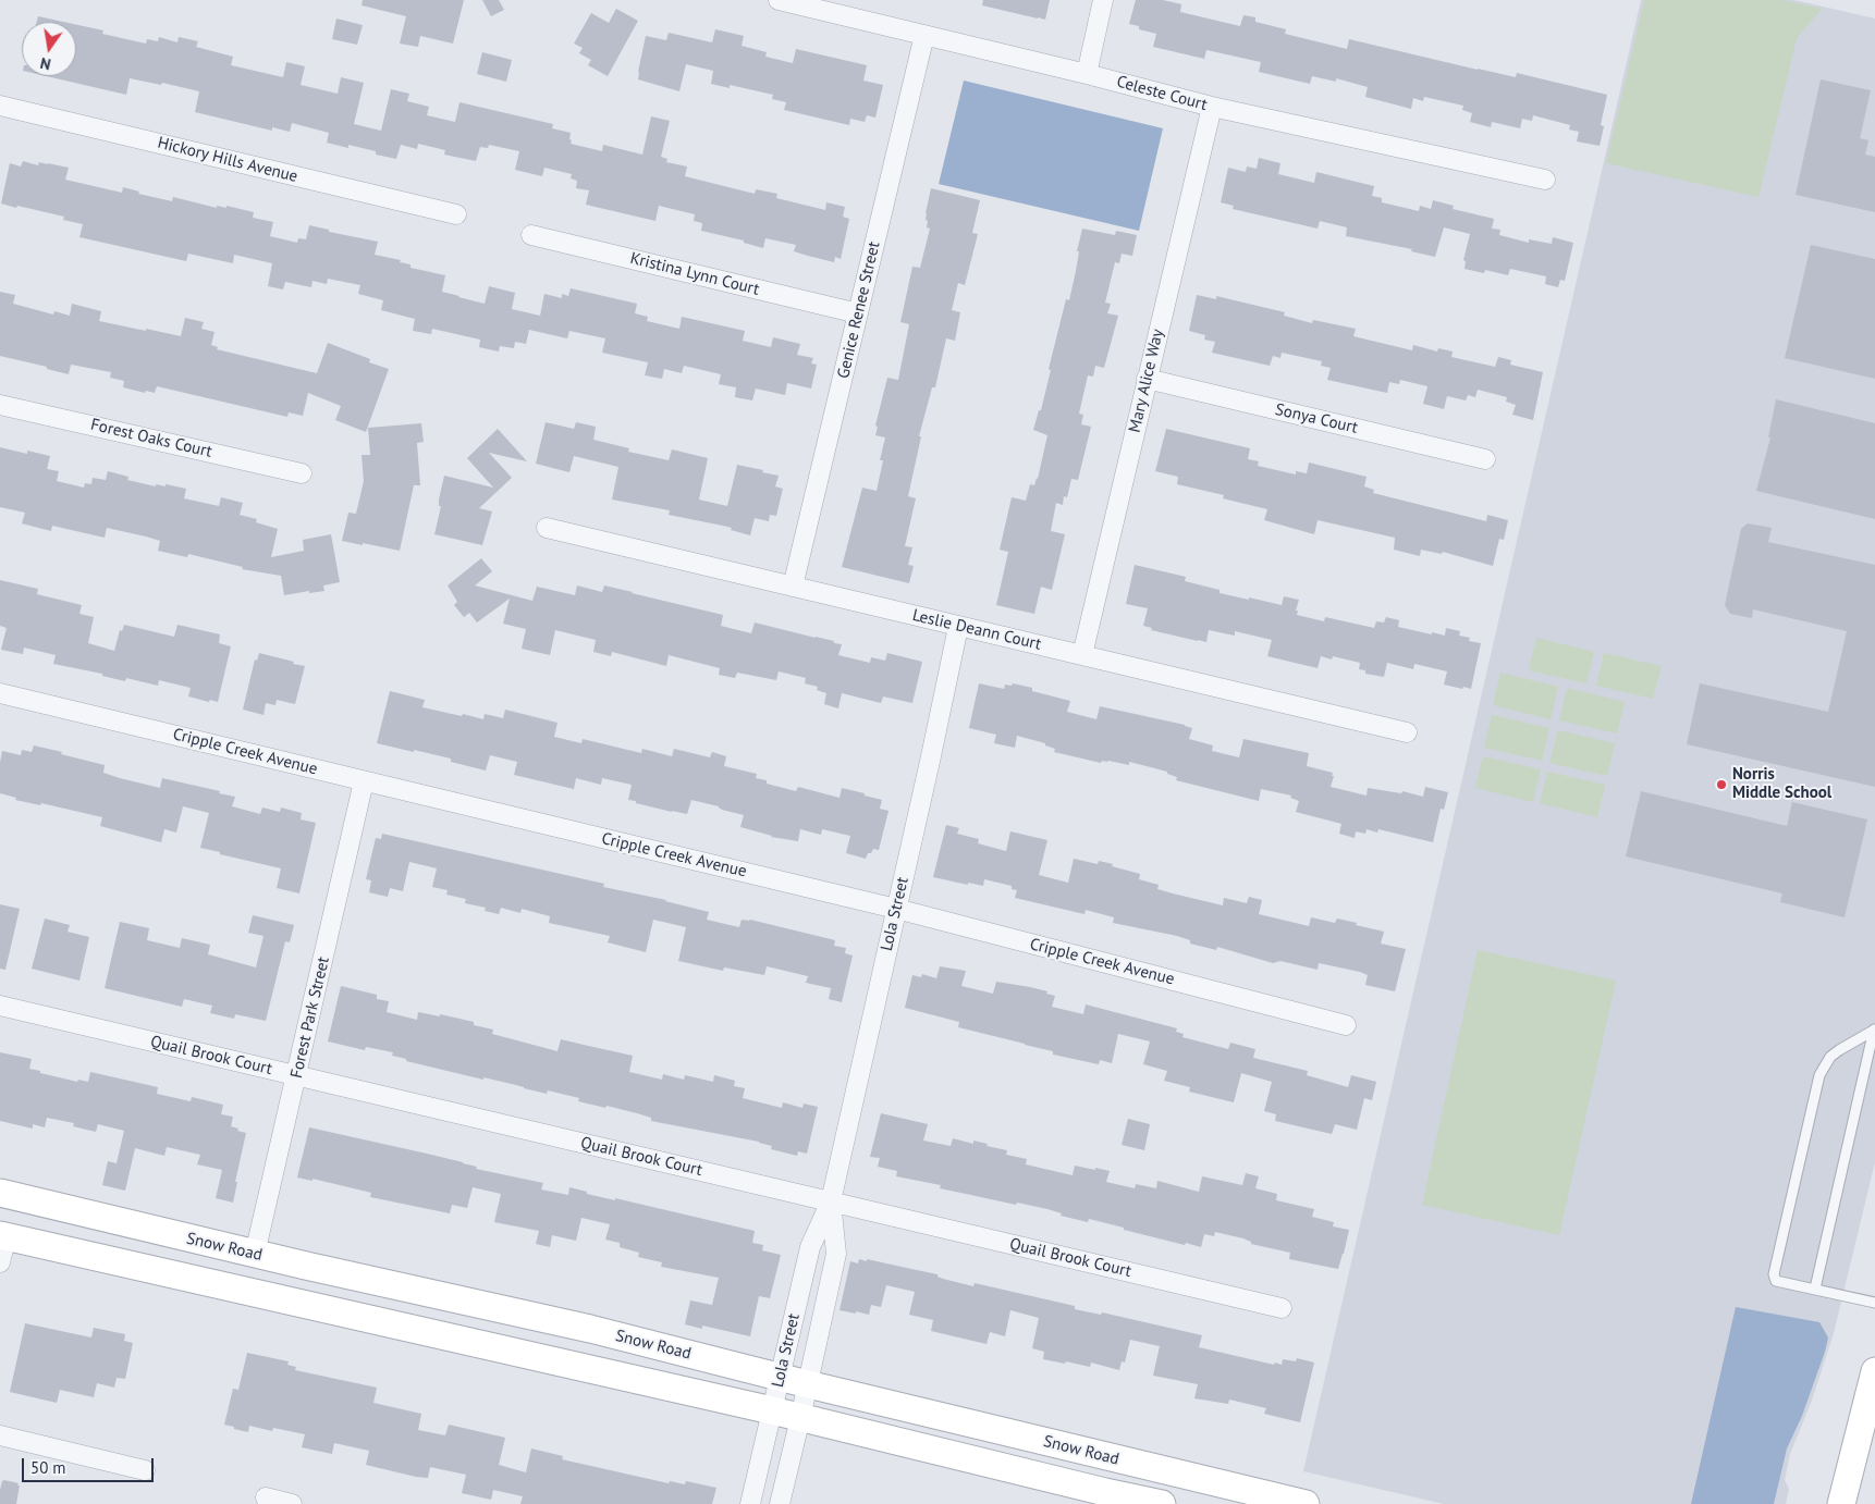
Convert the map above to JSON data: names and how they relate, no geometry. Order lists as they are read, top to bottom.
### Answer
{
  "streets": {
    "main road": ["Snow Road"],
    "street": [
      "Celeste Court",
      "Hickory Hills Avenue",
      "Kristina Lynn Court",
      "Genice Renee Street",
      "Mary Alice Way",
      "Sonya Court",
      "Forest Oaks Court",
      "Leslie Deann Court",
      "Cripple Creek Avenue",
      "Lola Street",
      "Forest Park Street",
      "Quail Brook Court"
    ]
  },
  "crossings": [
    ["Celeste Court", "Genice Renee Street"],
    ["Celeste Court", "Mary Alice Way"],
    ["Kristina Lynn Court", "Genice Renee Street"],
    ["Genice Renee Street", "Leslie Deann Court"],
    ["Mary Alice Way", "Sonya Court"],
    ["Mary Alice Way", "Leslie Deann Court"],
    ["Leslie Deann Court", "Lola Street"],
    ["Cripple Creek Avenue", "Lola Street"],
    ["Cripple Creek Avenue", "Forest Park Street"],
    ["Lola Street", "Quail Brook Court"],
    ["Lola Street", "Snow Road"],
    ["Forest Park Street", "Quail Brook Court"],
    ["Forest Park Street", "Snow Road"]
  ],
  "places": ["Norris Middle School"],
  "scale_bar": "50 m",
  "north": "bottom"
}
